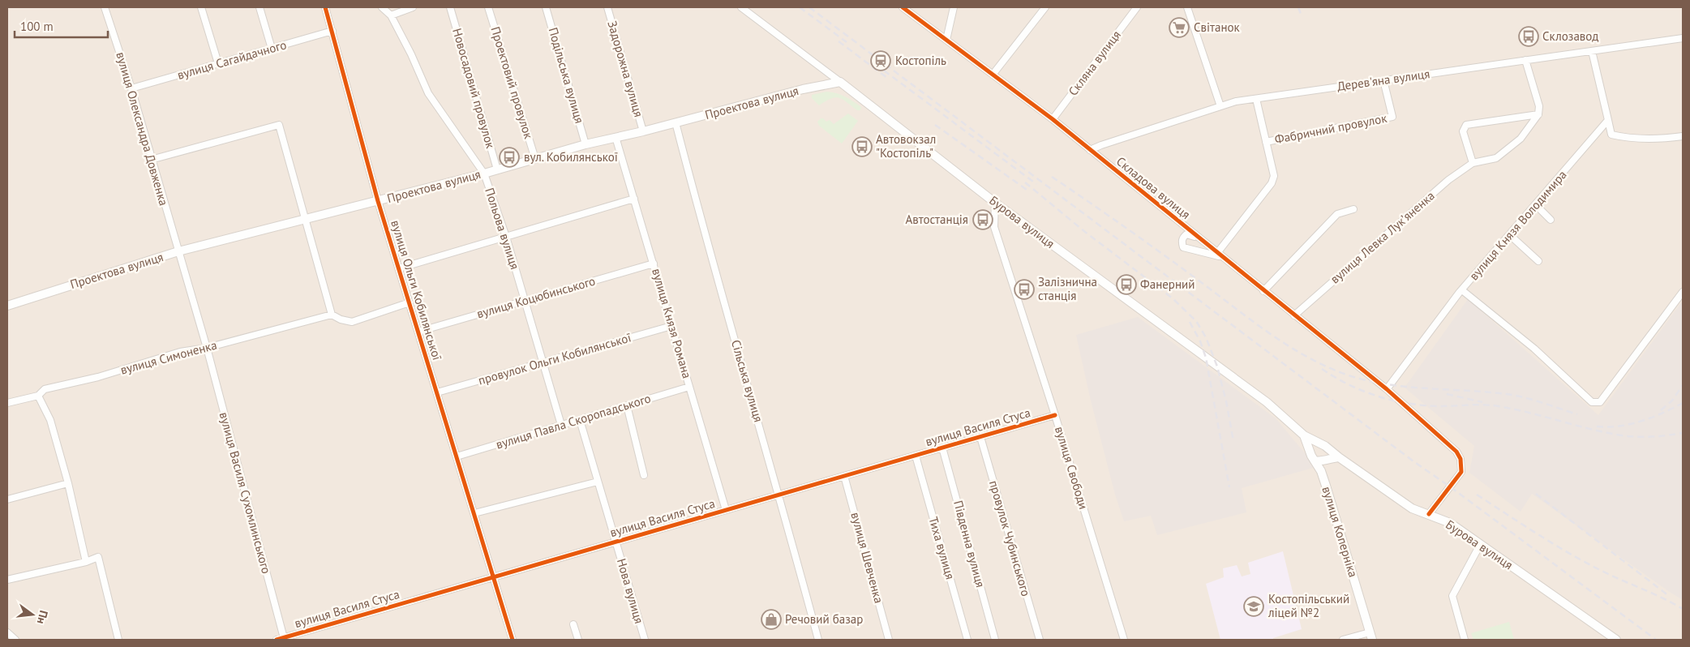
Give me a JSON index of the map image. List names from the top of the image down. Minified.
{"streets":{"main road":["Проектова вулиця","Бурова вулиця","вулиця Коперніка"],"street":["вулиця Сагайдачного","Скляна вулиця","Задорожна вулиця","Подільська вулиця","Дерев'яна вулиця","Проектовий провулок","Новосадовий провулок","вулиця Олександра Довженка","Фабричний провулок","Складова вулиця","вулиця Князя Володимира","Польова вулиця","вулиця Левка Лукʼяненка","вулиця Ольги Кобилянської","вулиця Коцюбинського","вулиця Князя Романа","вулиця Симоненка","провулок Ольги Кобилянської","Сільська вулиця","вулиця Павла Скоропадського","вулиця Василя Стуса","вулиця Свободи","вулиця Василя Сухомлинського","провулок Чубинського","Південна вулиця","Тиха вулиця","вулиця Шевченка","Нова вулиця"]},"crossings":[["вулиця Сагайдачного","вулиця Олександра Довженка"],["вулиця Сагайдачного","вулиця Ольги Кобилянської"],["Скляна вулиця","Складова вулиця"],["Задорожна вулиця","Проектова вулиця"],["Подільська вулиця","Проектова вулиця"],["Дерев'яна вулиця","Фабричний провулок"],["Дерев'яна вулиця","Складова вулиця"],["Проектовий провулок","Проектова вулиця"],["Новосадовий провулок","Проектова вулиця"],["Проектова вулиця","вулиця Олександра Довженка"],["Проектова вулиця","Бурова вулиця"],["Проектова вулиця","Польова вулиця"],["Проектова вулиця","вулиця Ольги Кобилянської"],["Проектова вулиця","вулиця Князя Романа"],["Проектова вулиця","Сільська вулиця"],["вулиця Олександра Довженка","вулиця Симоненка"],["вулиця Олександра Довженка","вулиця Василя Сухомлинського"],["Фабричний провулок","Складова вулиця"],["Складова вулиця","Бурова вулиця"],["Складова вулиця","вулиця Князя Володимира"],["Складова вулиця","вулиця Левка Лукʼяненка"],["Бурова вулиця","вулиця Свободи"],["Бурова вулиця","вулиця Коперніка"],["Польова вулиця","вулиця Коцюбинського"],["Польова вулиця","провулок Ольги Кобилянської"],["Польова вулиця","вулиця Павла Скоропадського"],["вулиця Ольги Кобилянської","вулиця Коцюбинського"],["вулиця Ольги Кобилянської","провулок Ольги Кобилянської"],["вулиця Ольги Кобилянської","вулиця Павла Скоропадського"],["вулиця Ольги Кобилянської","вулиця Василя Стуса"],["вулиця Коцюбинського","вулиця Князя Романа"],["вулиця Князя Романа","провулок Ольги Кобилянської"],["вулиця Князя Романа","вулиця Павла Скоропадського"],["вулиця Князя Романа","вулиця Василя Стуса"],["вулиця Симоненка","вулиця Василя Сухомлинського"],["Сільська вулиця","вулиця Василя Стуса"],["вулиця Василя Стуса","вулиця Свободи"],["вулиця Василя Стуса","вулиця Василя Сухомлинського"],["вулиця Василя Стуса","провулок Чубинського"],["вулиця Василя Стуса","Південна вулиця"],["вулиця Василя Стуса","Тиха вулиця"],["вулиця Василя Стуса","вулиця Шевченка"],["вулиця Василя Стуса","Нова вулиця"]],"places":{"supermarket":["Світанок"],"bus stop":["Склозавод","Автовокзал \"Костопіль\"","вул. Кобилянської","Автостанція","Фанерний","Залізнична станція"],"station":["Костопіль"],"school or university":["Костопільський ліцей №2"],"shop":["Речовий базар"]},"scale_bar":"100 m","north":"right"}
